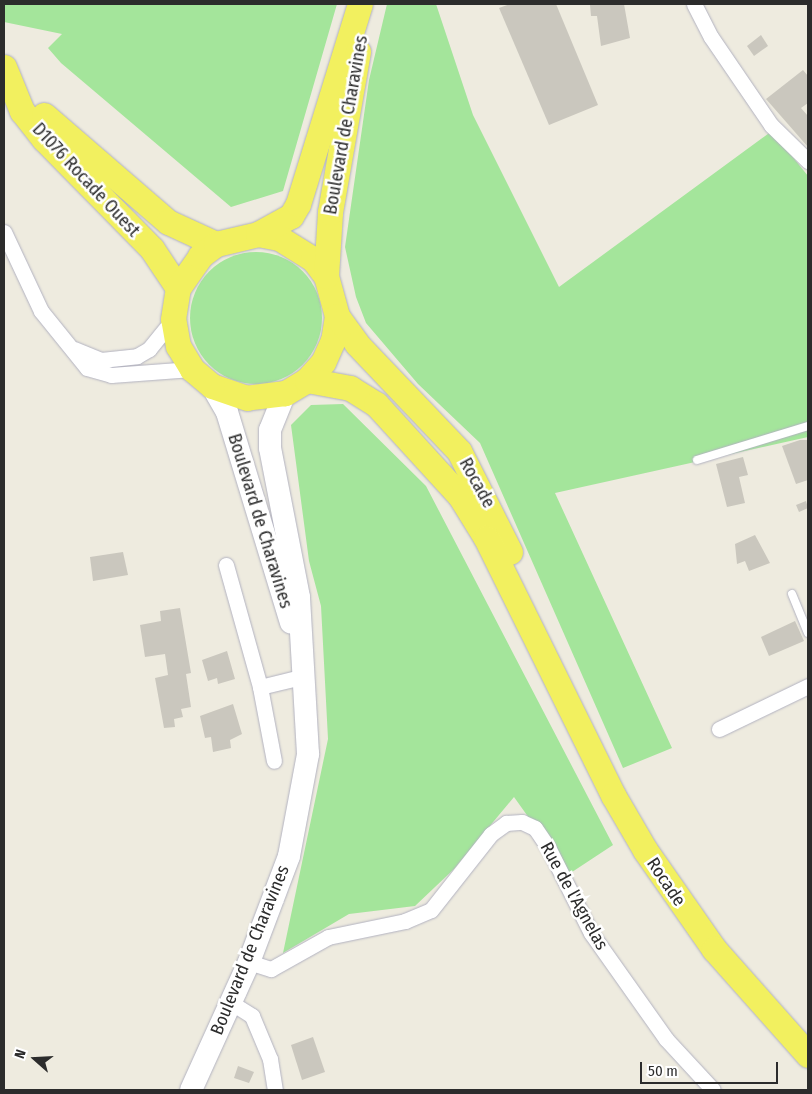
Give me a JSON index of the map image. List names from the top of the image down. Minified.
{"streets":{"main road":["Boulevard de Charavines","D1076 Rocade Ouest","Rocade"],"street":["Rue de l'Agnelas"]},"crossings":[["Boulevard de Charavines","D1076 Rocade Ouest"],["Boulevard de Charavines","Rocade"],["Boulevard de Charavines","Rue de l'Agnelas"],["D1076 Rocade Ouest","Rocade"]],"scale_bar":"50 m","north":"left"}
